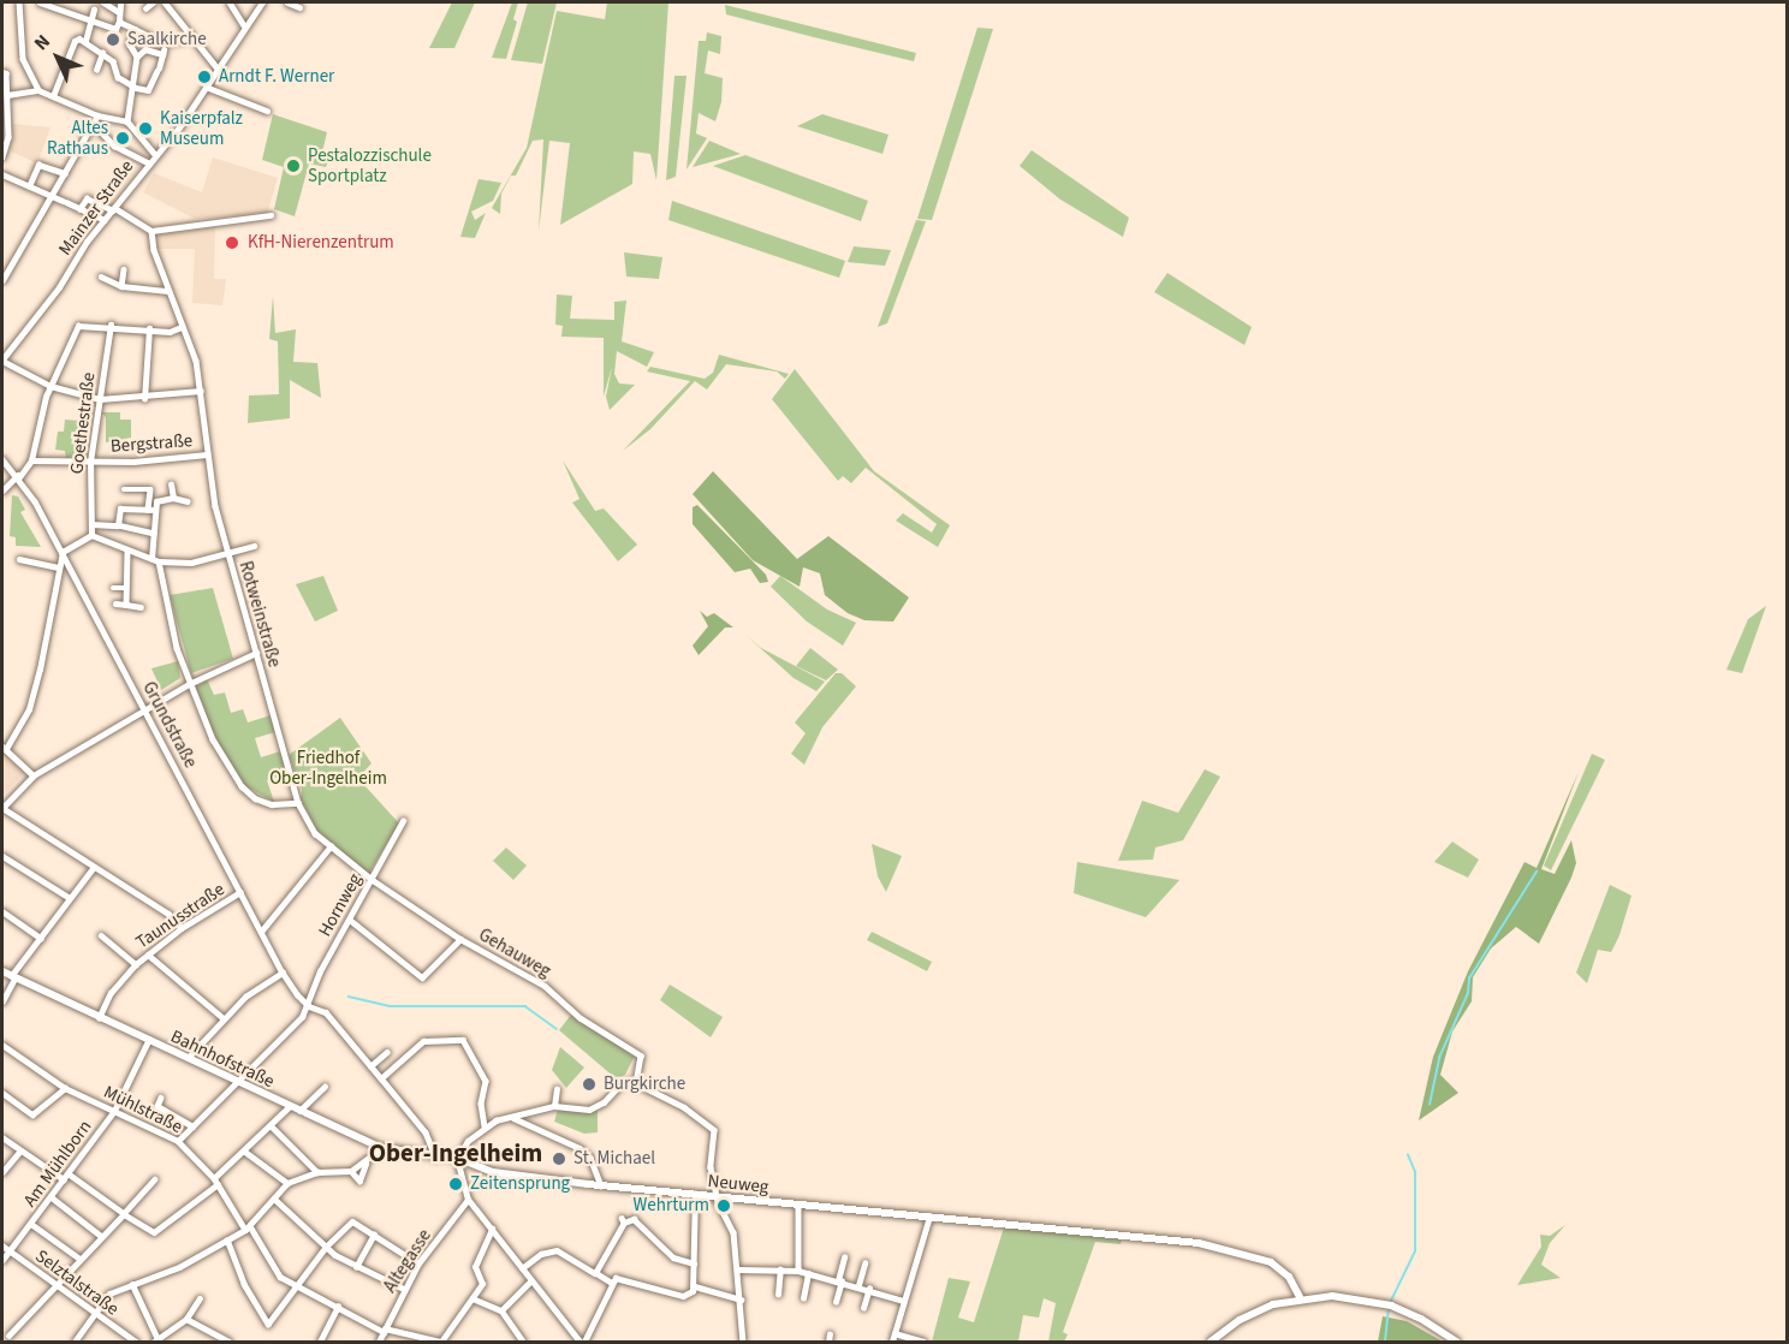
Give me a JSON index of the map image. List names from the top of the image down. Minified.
{"streets":{"street":["Mainzer Straße","Goethestraße","Bergstraße","Rotweinstraße","Grundstraße","Hornweg","Taunusstraße","Gehauweg","Bahnhofstraße","Mühlstraße","Am Mühlborn","Neuweg","Altegasse","Selztalstraße"]},"crossings":[["Goethestraße","Bergstraße"],["Bergstraße","Rotweinstraße"],["Rotweinstraße","Hornweg"],["Rotweinstraße","Gehauweg"],["Grundstraße","Hornweg"],["Grundstraße","Taunusstraße"],["Hornweg","Gehauweg"],["Taunusstraße","Bahnhofstraße"],["Bahnhofstraße","Am Mühlborn"],["Bahnhofstraße","Neuweg"],["Mühlstraße","Am Mühlborn"],["Mühlstraße","Altegasse"],["Am Mühlborn","Selztalstraße"]],"districts":["Ober-Ingelheim"],"parks":["Friedhof Ober-Ingelheim"],"places":["Saalkirche","Arndt F. Werner","Kaiserpfalz Museum","Altes Rathaus","Pestalozzischule Sportplatz","KfH-Nierenzentrum","Burgkirche","St. Michael","Zeitensprung","Wehrturm"],"north":"top left"}
